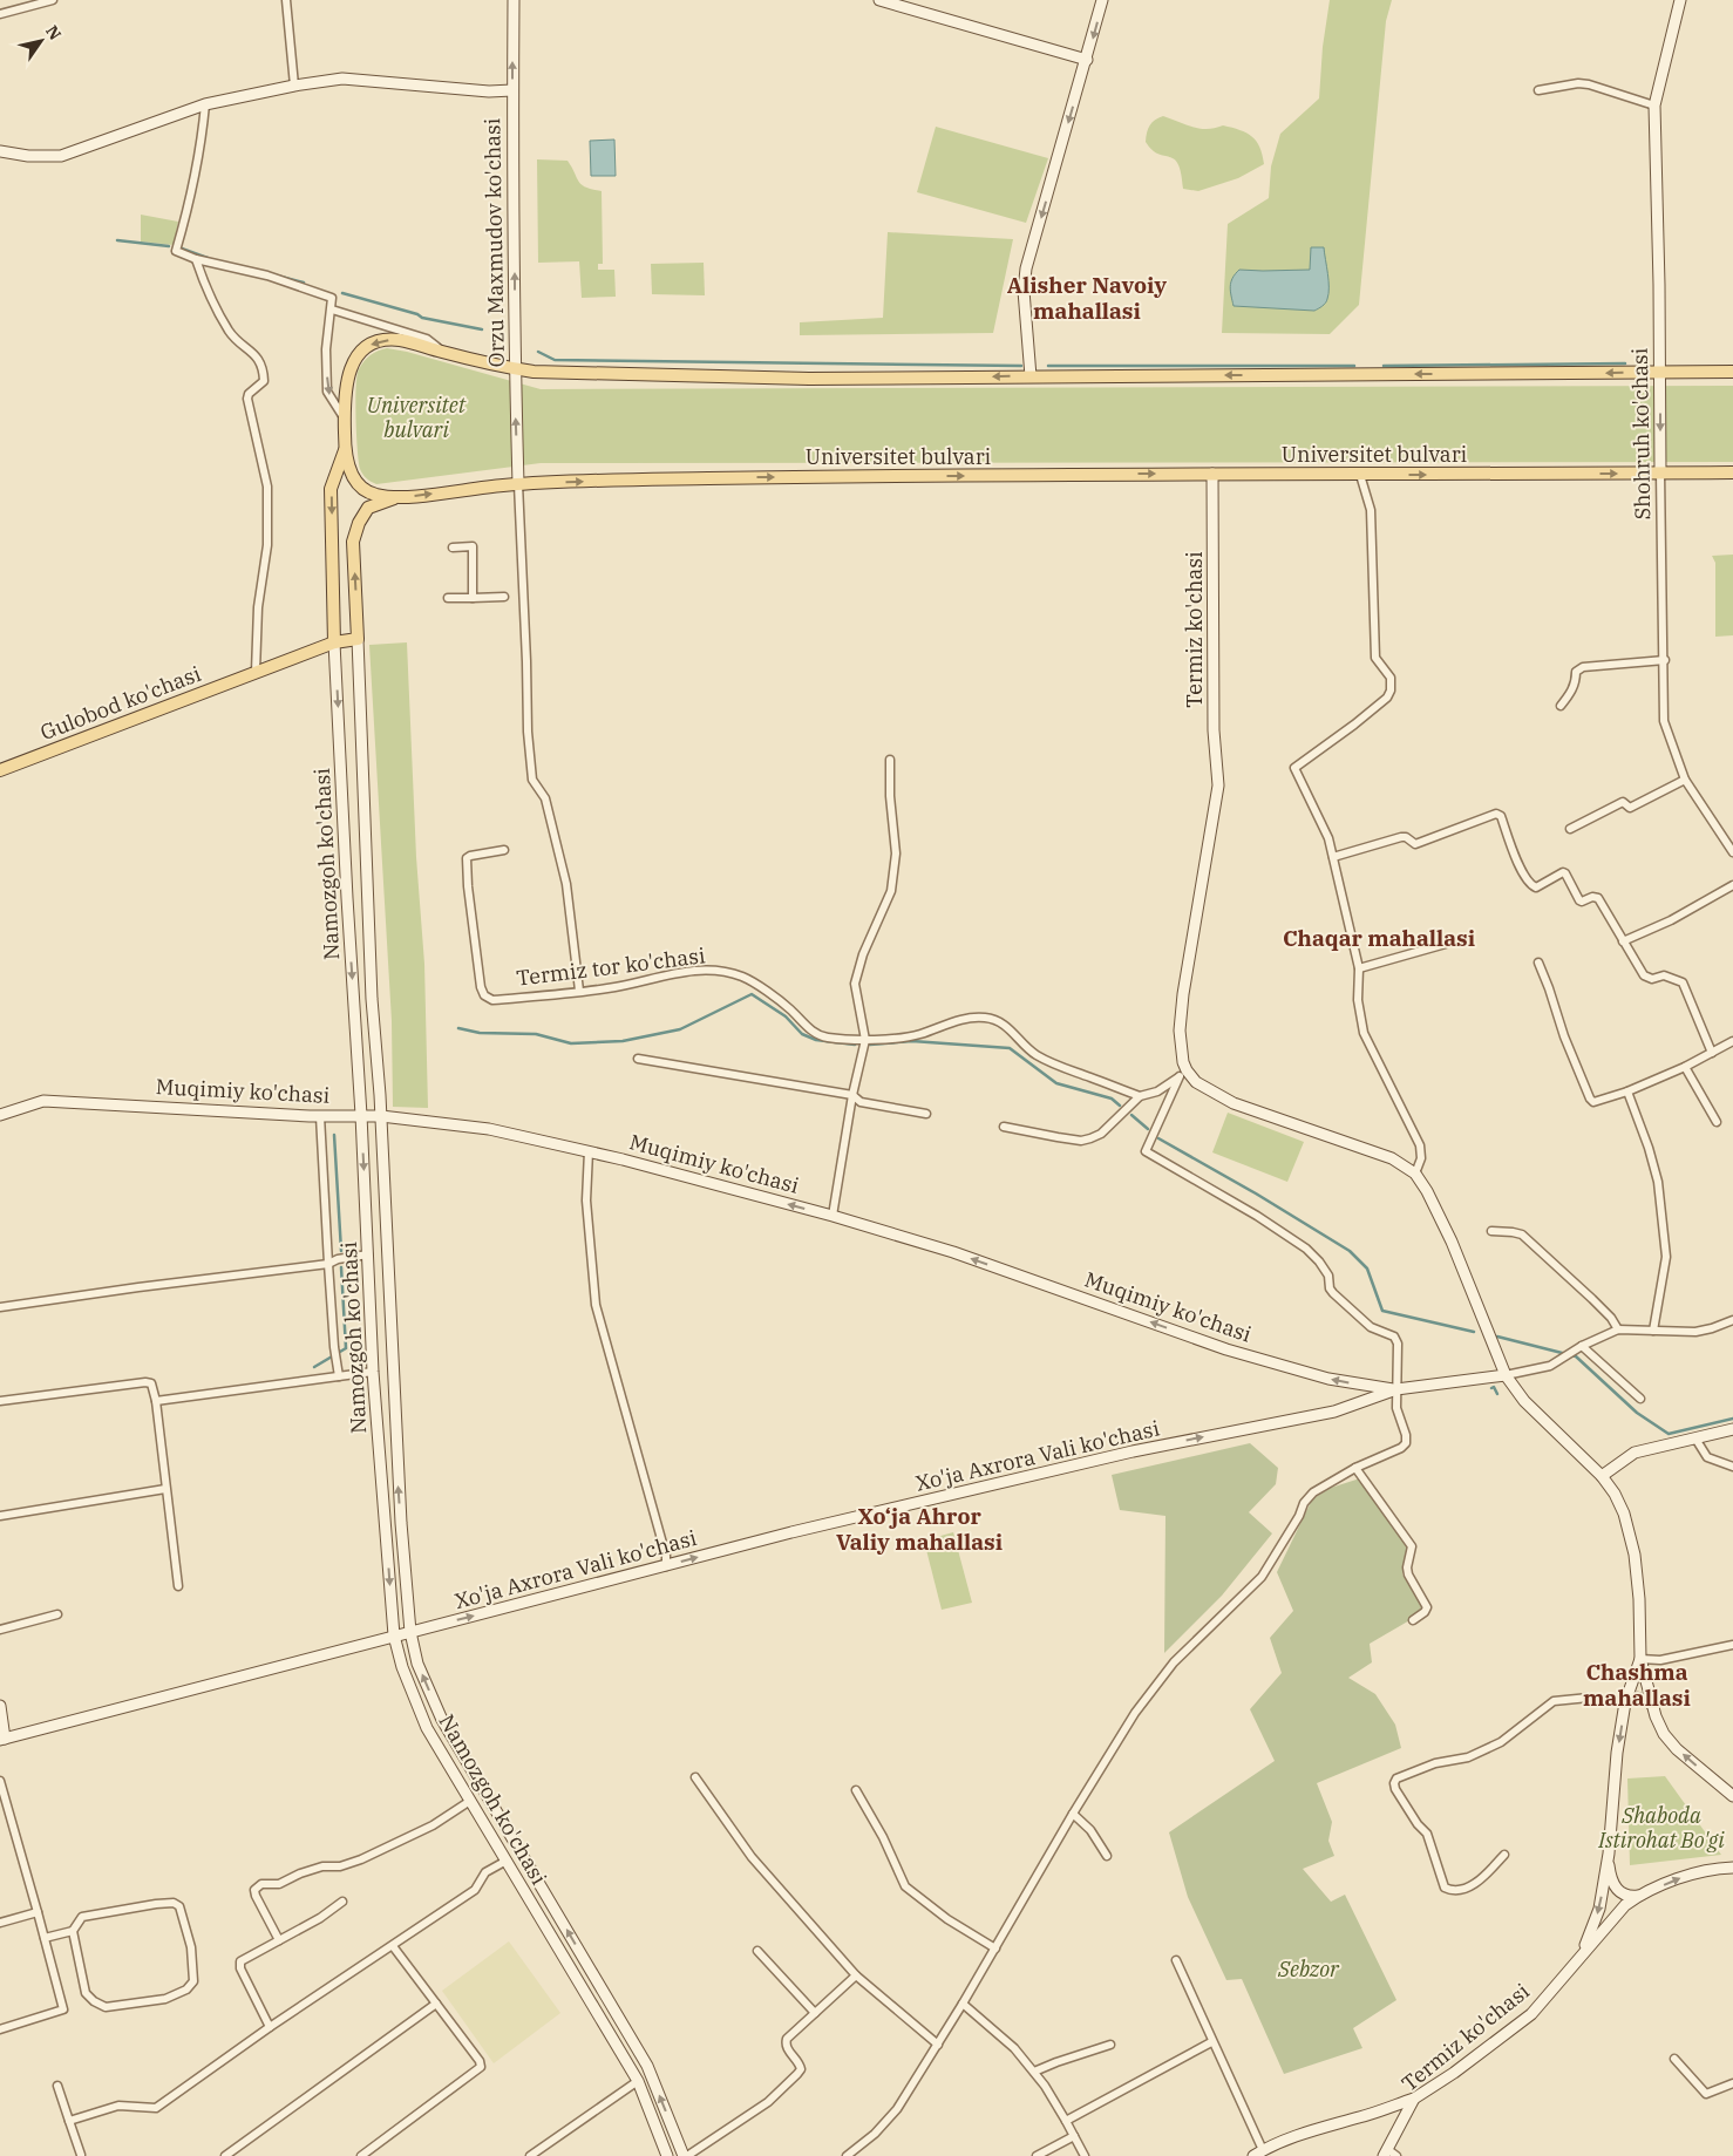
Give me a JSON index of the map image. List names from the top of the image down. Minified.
{"streets":{"main road":["Orzu Maxmudov ko'chasi","Shohruh ko'chasi","Universitet bulvari","Termiz ko'chasi","Gulobod ko'chasi","Namozgoh ko'chasi","Muqimiy ko'chasi","Xo'ja Axrora Vali ko'chasi"],"street":["Termiz tor ko'chasi"]},"crossings":[["Orzu Maxmudov ko'chasi","Universitet bulvari"],["Orzu Maxmudov ko'chasi","Namozgoh ko'chasi"],["Shohruh ko'chasi","Universitet bulvari"],["Universitet bulvari","Termiz ko'chasi"],["Universitet bulvari","Namozgoh ko'chasi"],["Gulobod ko'chasi","Namozgoh ko'chasi"],["Namozgoh ko'chasi","Muqimiy ko'chasi"],["Namozgoh ko'chasi","Xo'ja Axrora Vali ko'chasi"],["Muqimiy ko'chasi","Xo'ja Axrora Vali ko'chasi"]],"one_way":["Orzu Maxmudov ko'chasi","Muqimiy ko'chasi","Xo'ja Axrora Vali ko'chasi"],"districts":["Alisher Navoiy mahallasi","Chaqar mahallasi","Xo‘ja Ahror Valiy mahallasi","Chashma mahallasi"],"parks":["Universitet bulvari","Shaboda Istirohat Bo'gi","Sebzor"],"north":"top right"}
